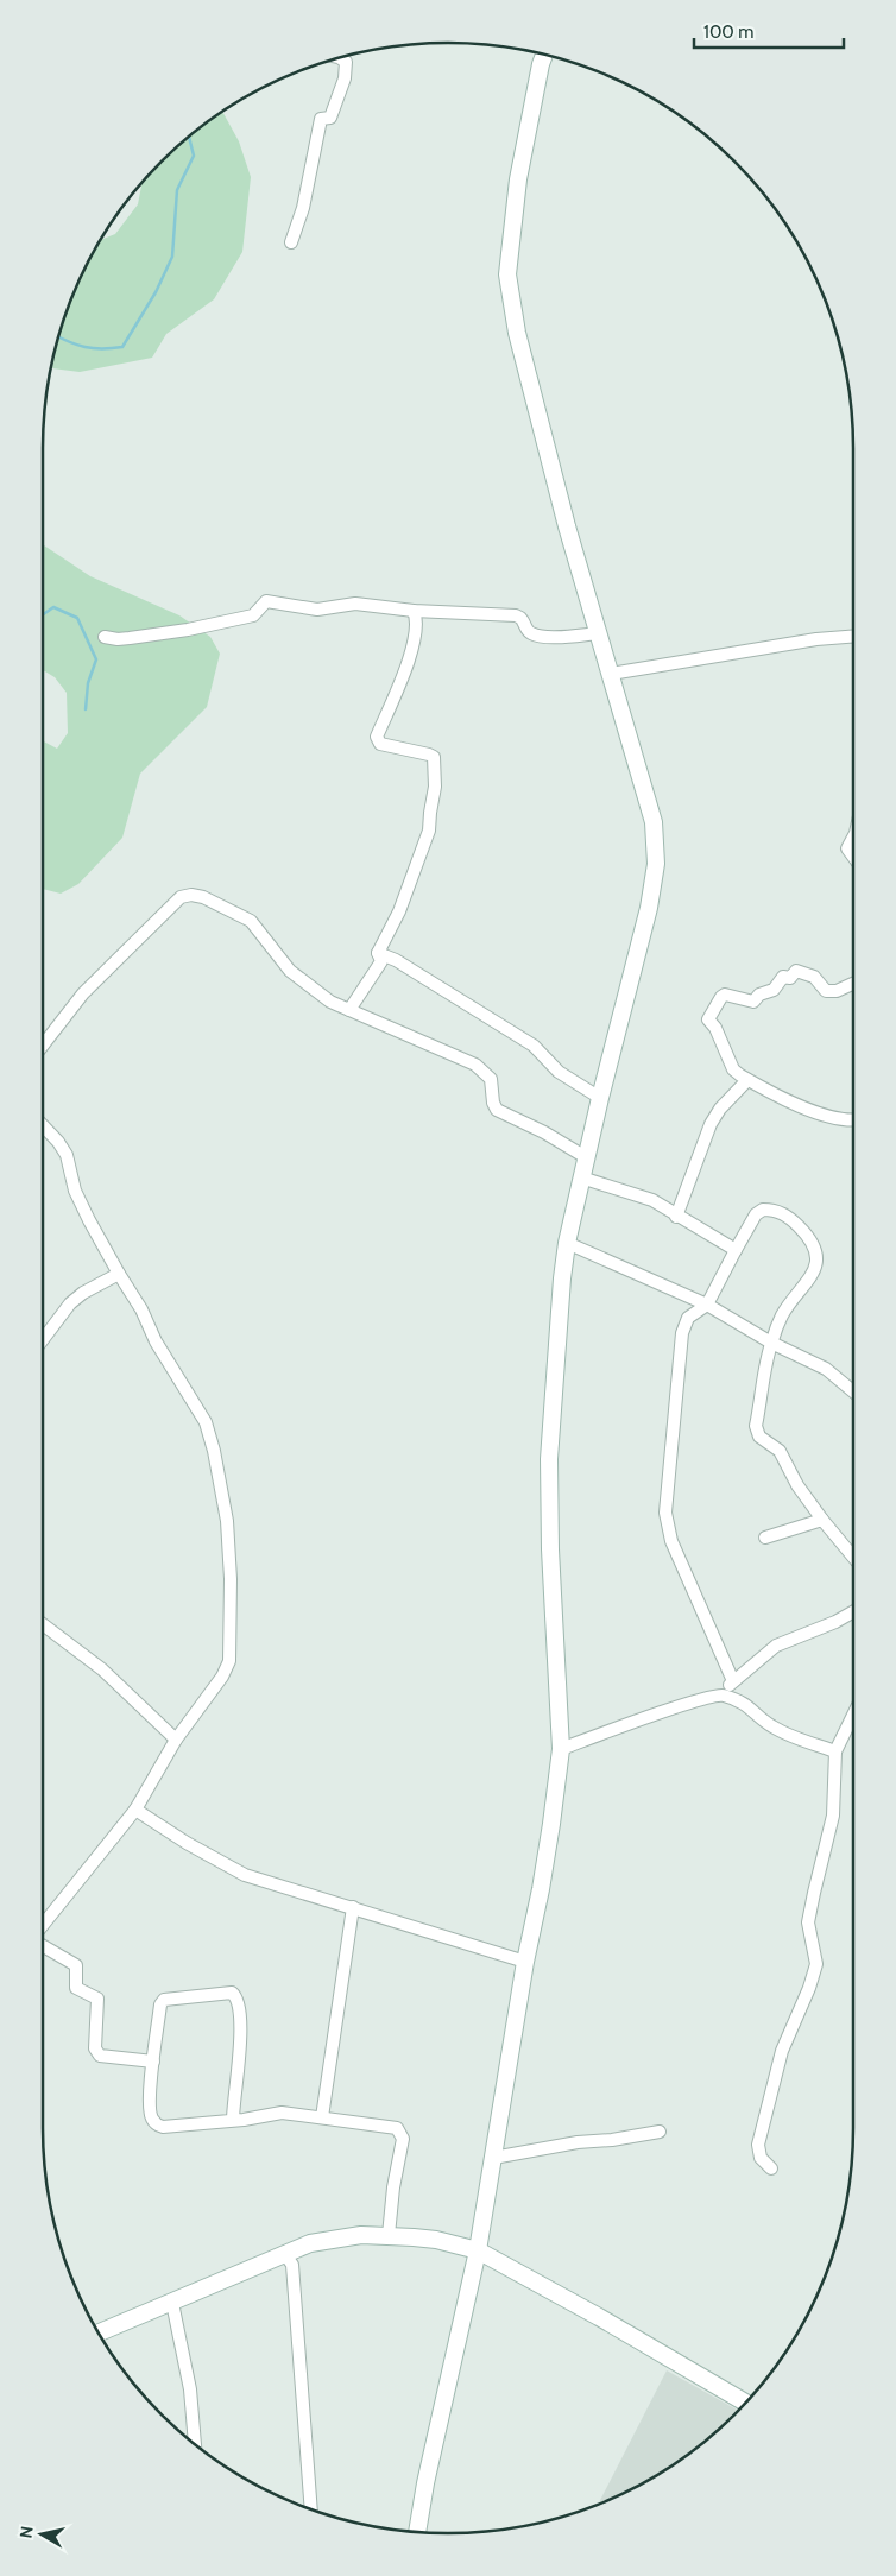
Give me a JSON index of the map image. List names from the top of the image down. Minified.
{"scale_bar":"100 m","north":"left"}
